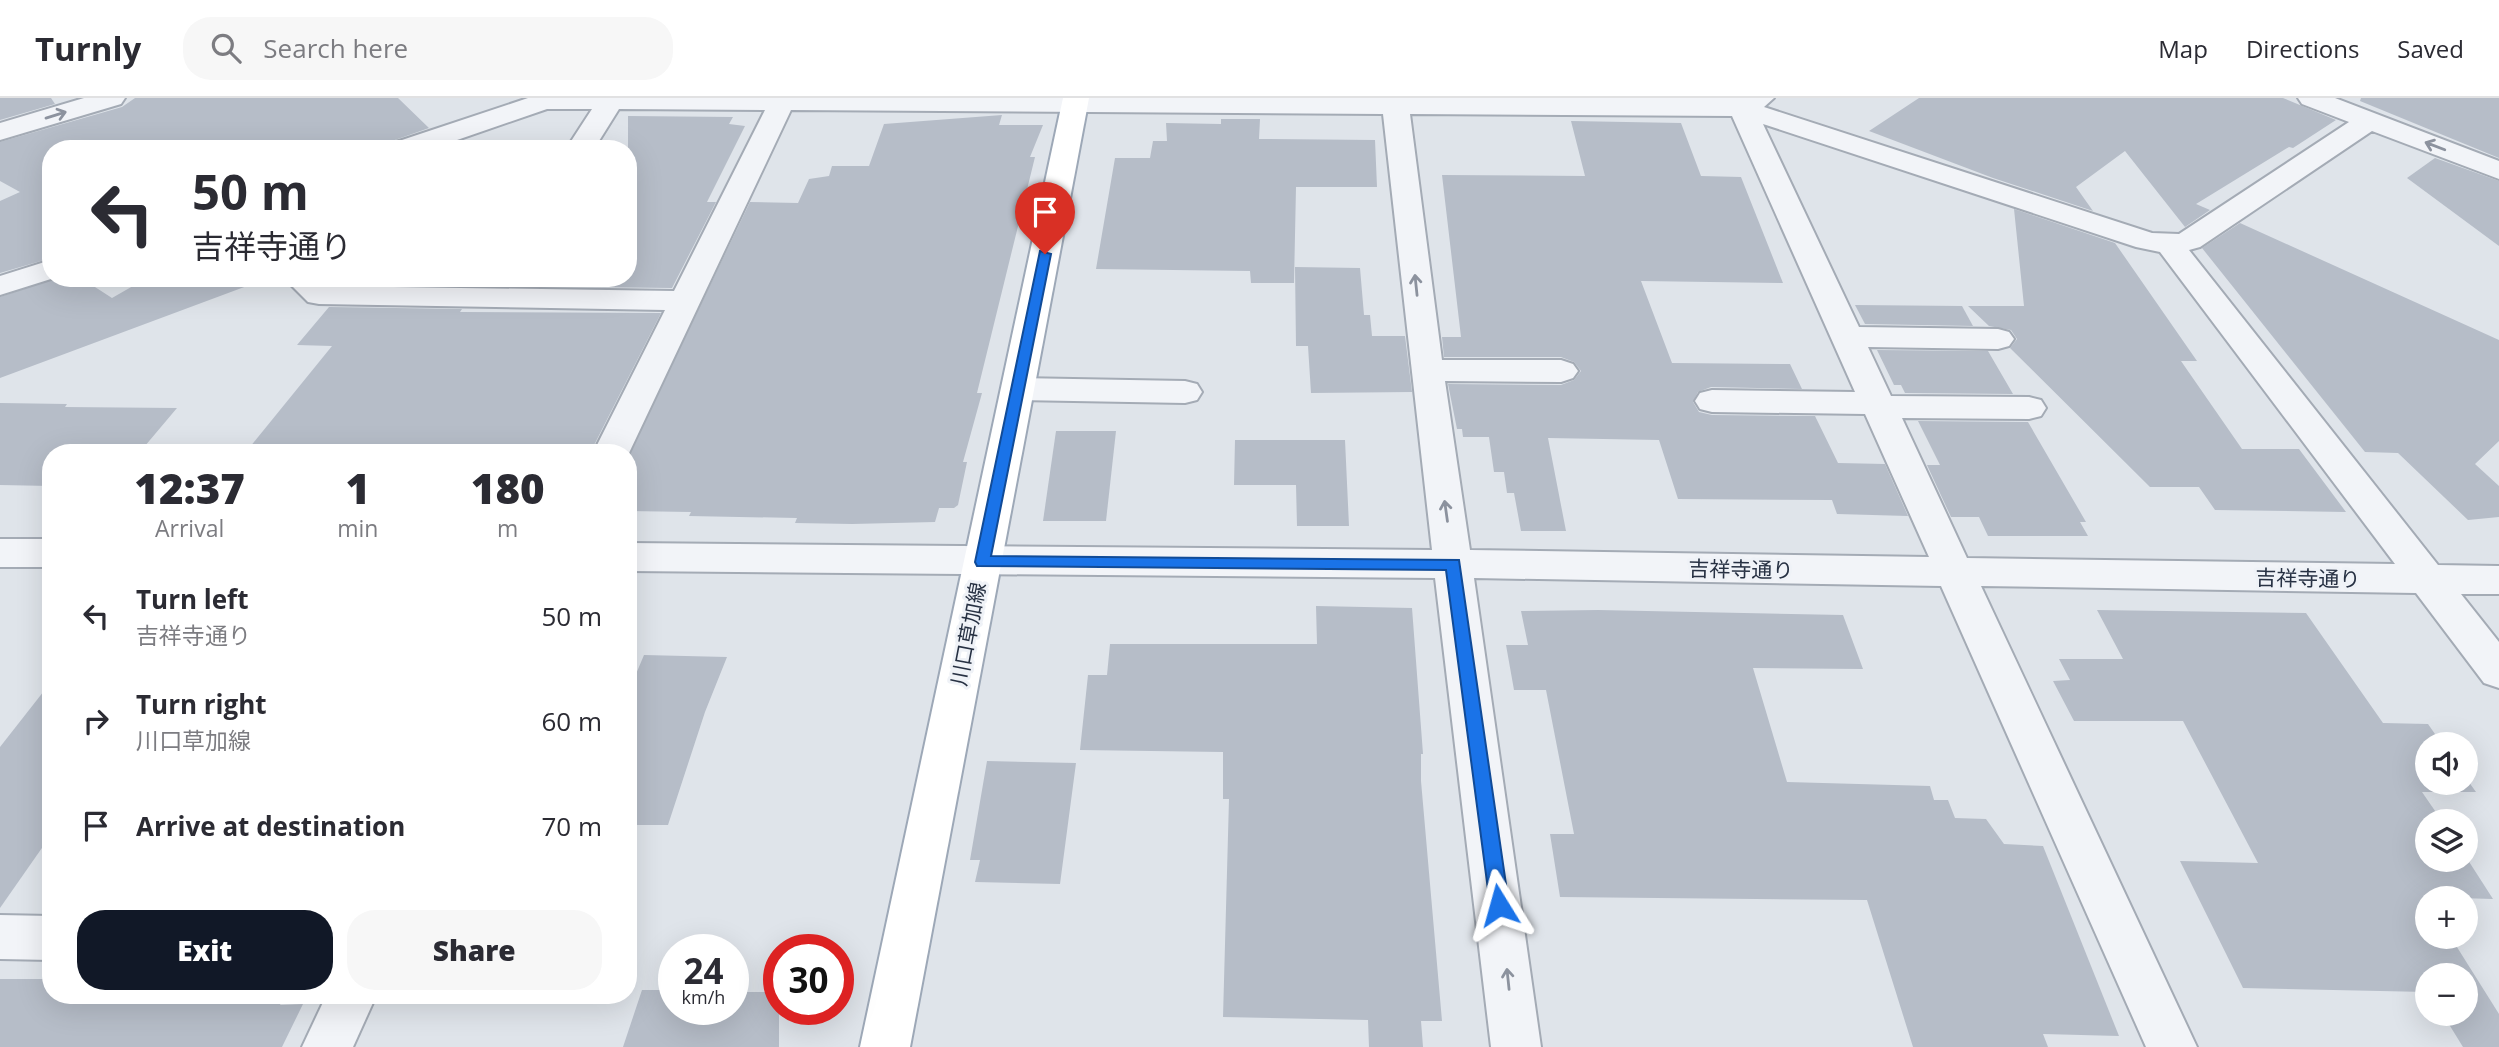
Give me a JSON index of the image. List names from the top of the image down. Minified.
{"streets":{"main road":["川口草加線"],"street":["吉祥寺通り"]},"crossings":[["吉祥寺通り","川口草加線"]],"page":{"header":"Turnly","search":"Search here","nav":["Map","Directions","Saved"],"turn":["50 m","吉祥寺通り"],"eta":["12:37","Arrival","1","min","180","m"],"list":[{"name":"Turn left","note":"吉祥寺通り","value":"50 m"},{"name":"Turn right","note":"川口草加線","value":"60 m"},{"name":"Arrive at destination","value":"70 m"}],"map_buttons":["+","−"],"buttons":["Exit","Share"],"speed":"24 km/h","limit":"30"}}
